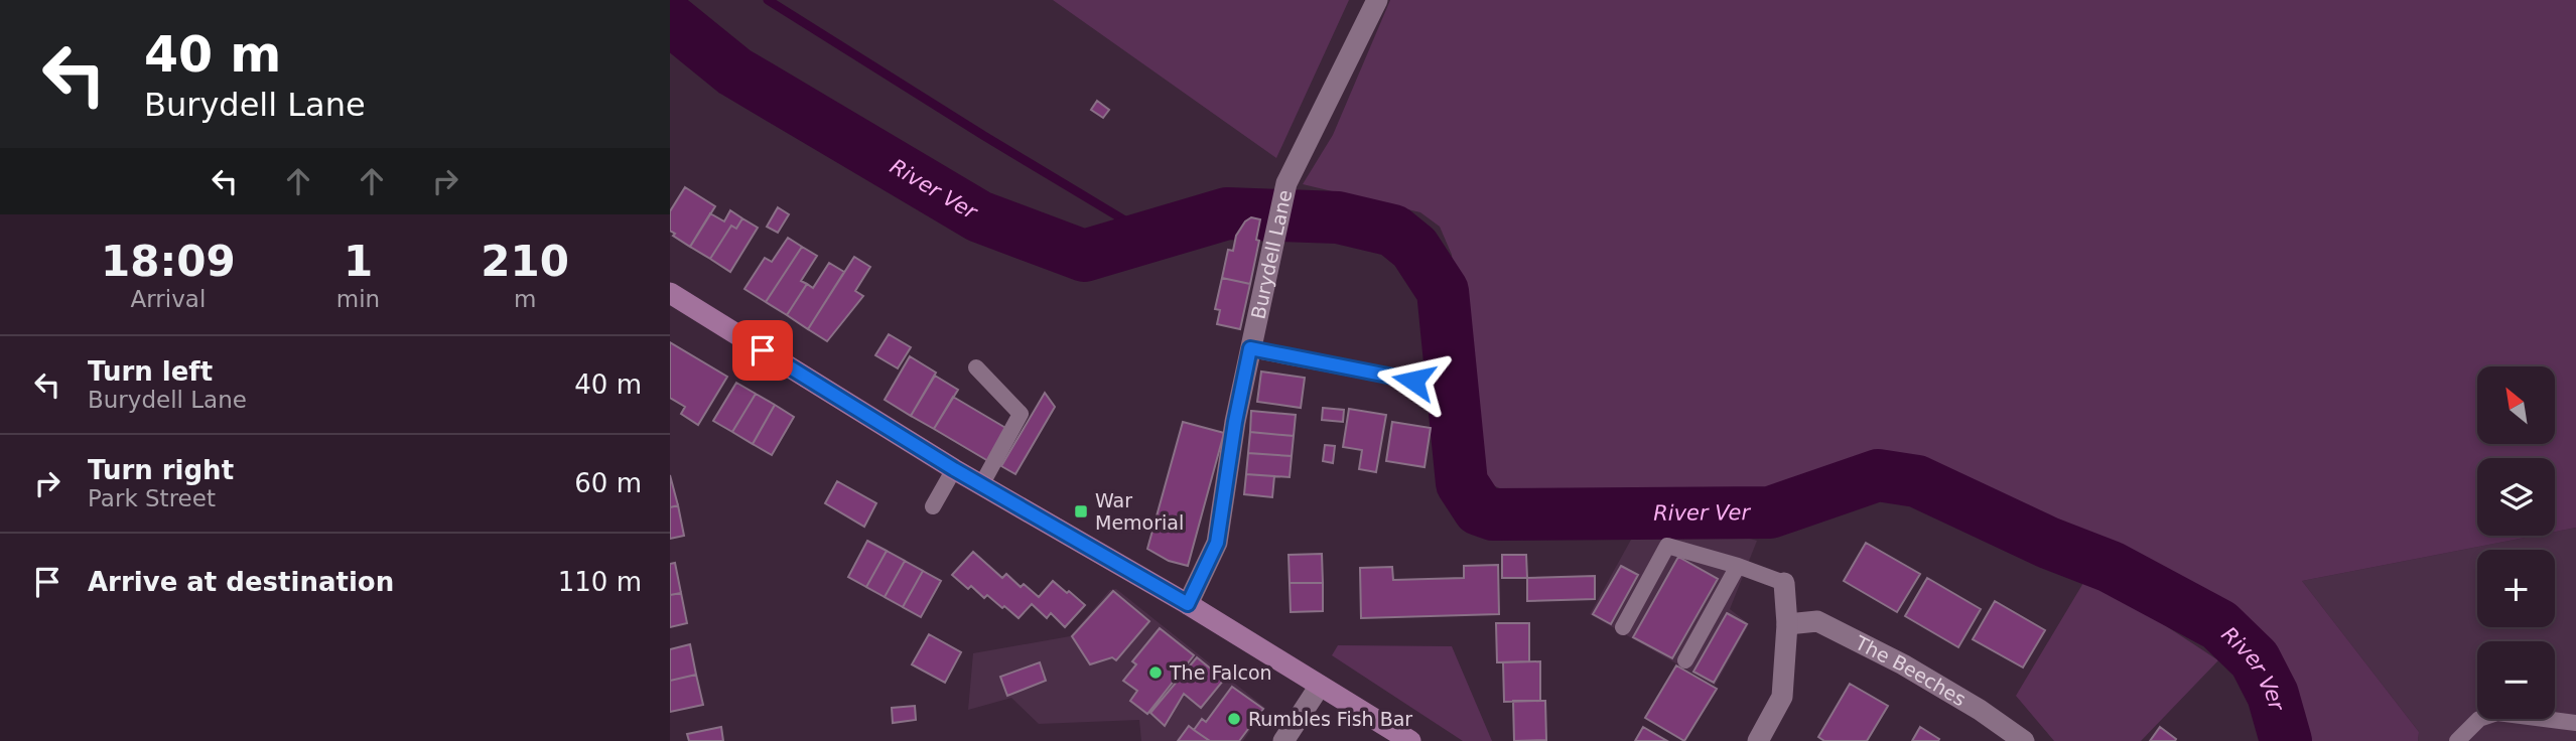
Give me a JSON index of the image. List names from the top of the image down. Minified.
{"streets":{"street":["Burydell Lane","The Beeches"]},"water":["River Ver"],"places":{"transit":["War Memorial"],"other":["The Falcon","Rumbles Fish Bar"]},"north":"top left","page":{"turn":["40 m","Burydell Lane"],"eta":["18:09","Arrival","1","min","210","m"],"list":[{"name":"Turn left","note":"Burydell Lane","value":"40 m"},{"name":"Turn right","note":"Park Street","value":"60 m"},{"name":"Arrive at destination","value":"110 m"}],"map_buttons":["+","−"]}}
